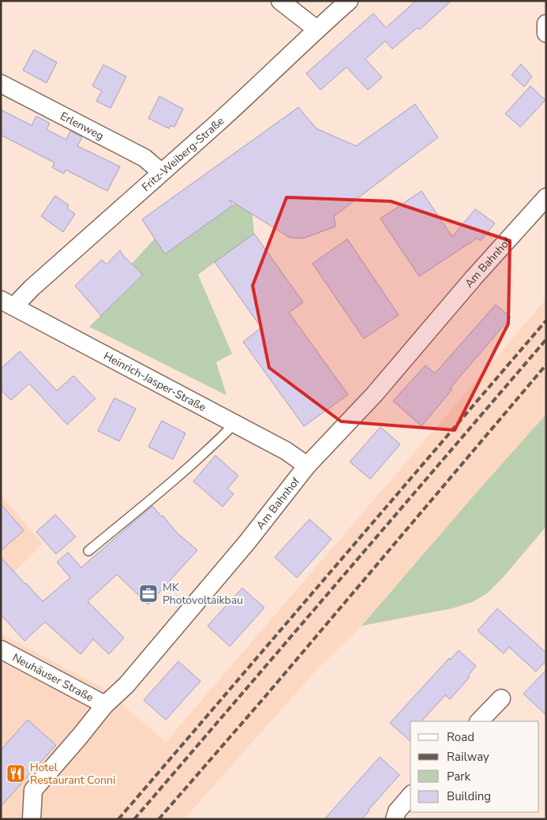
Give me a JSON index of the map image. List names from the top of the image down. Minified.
{"streets":{"street":["Erlenweg","Fritz-Weiberg-Straße","Am Bahnhof","Heinrich-Jasper-Straße","Neuhäuser Straße"]},"crossings":[["Erlenweg","Fritz-Weiberg-Straße"],["Fritz-Weiberg-Straße","Heinrich-Jasper-Straße"],["Am Bahnhof","Heinrich-Jasper-Straße"],["Am Bahnhof","Neuhäuser Straße"]],"places":{"office":["MK Photovoltaikbau"],"restaurant":["Hotel Restaurant Conni"]},"legend":["Road","Railway","Park","Building"]}
